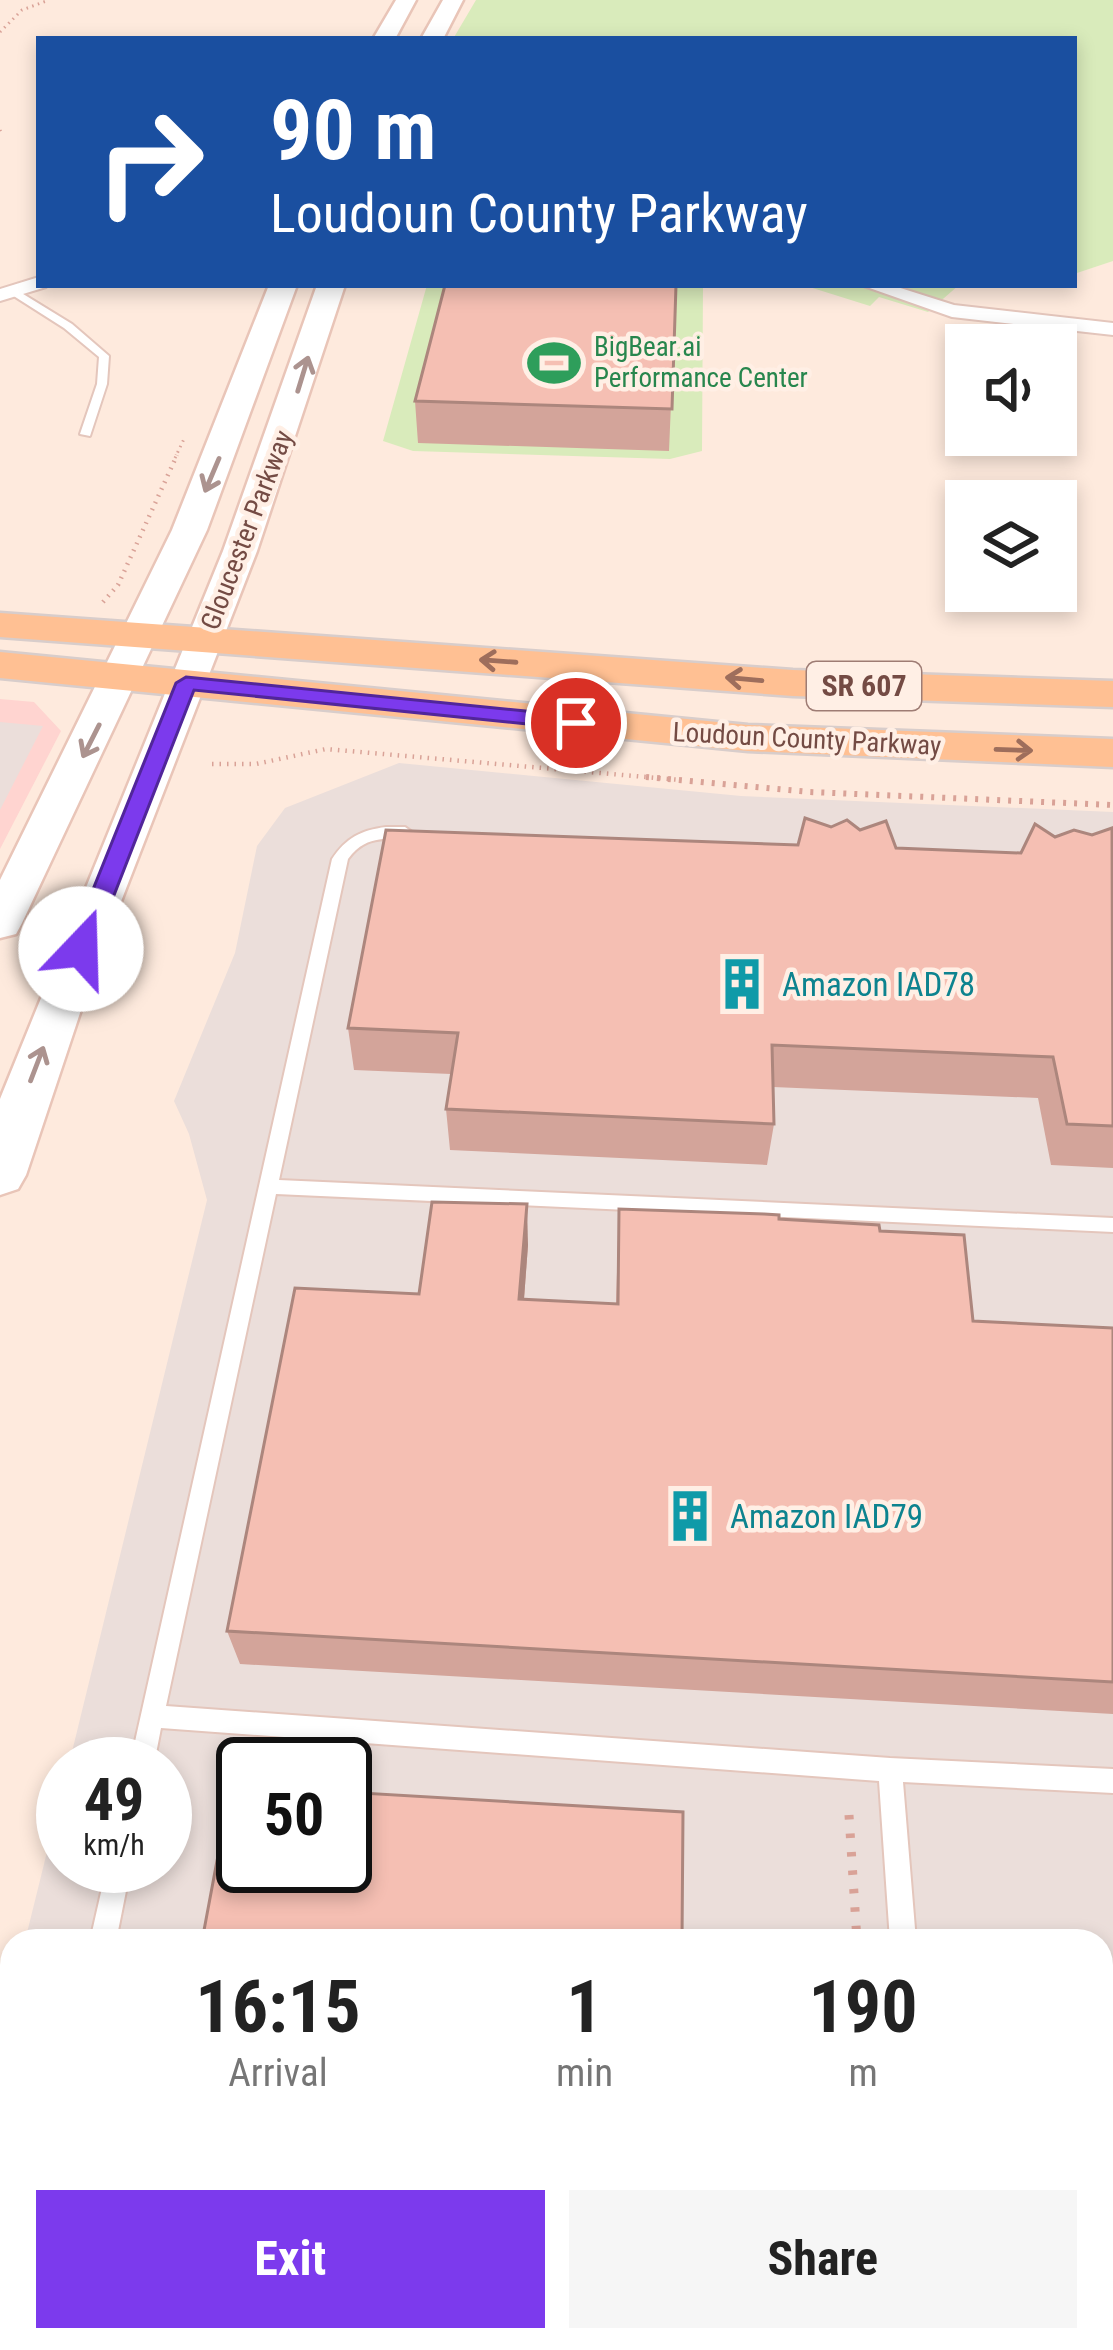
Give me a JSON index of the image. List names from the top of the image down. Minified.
{"streets":{"main road":["Gloucester Parkway","SR 607","Loudoun County Parkway"]},"crossings":[["Gloucester Parkway","Loudoun County Parkway"]],"places":{"sports":["BigBear.ai Performance Center"],"building":["Amazon IAD78","Amazon IAD79"]},"page":{"turn":["90 m","Loudoun County Parkway"],"speed":"49 km/h","limit":"50","eta":["16:15","Arrival","1","min","190","m"],"buttons":["Exit","Share"]}}
